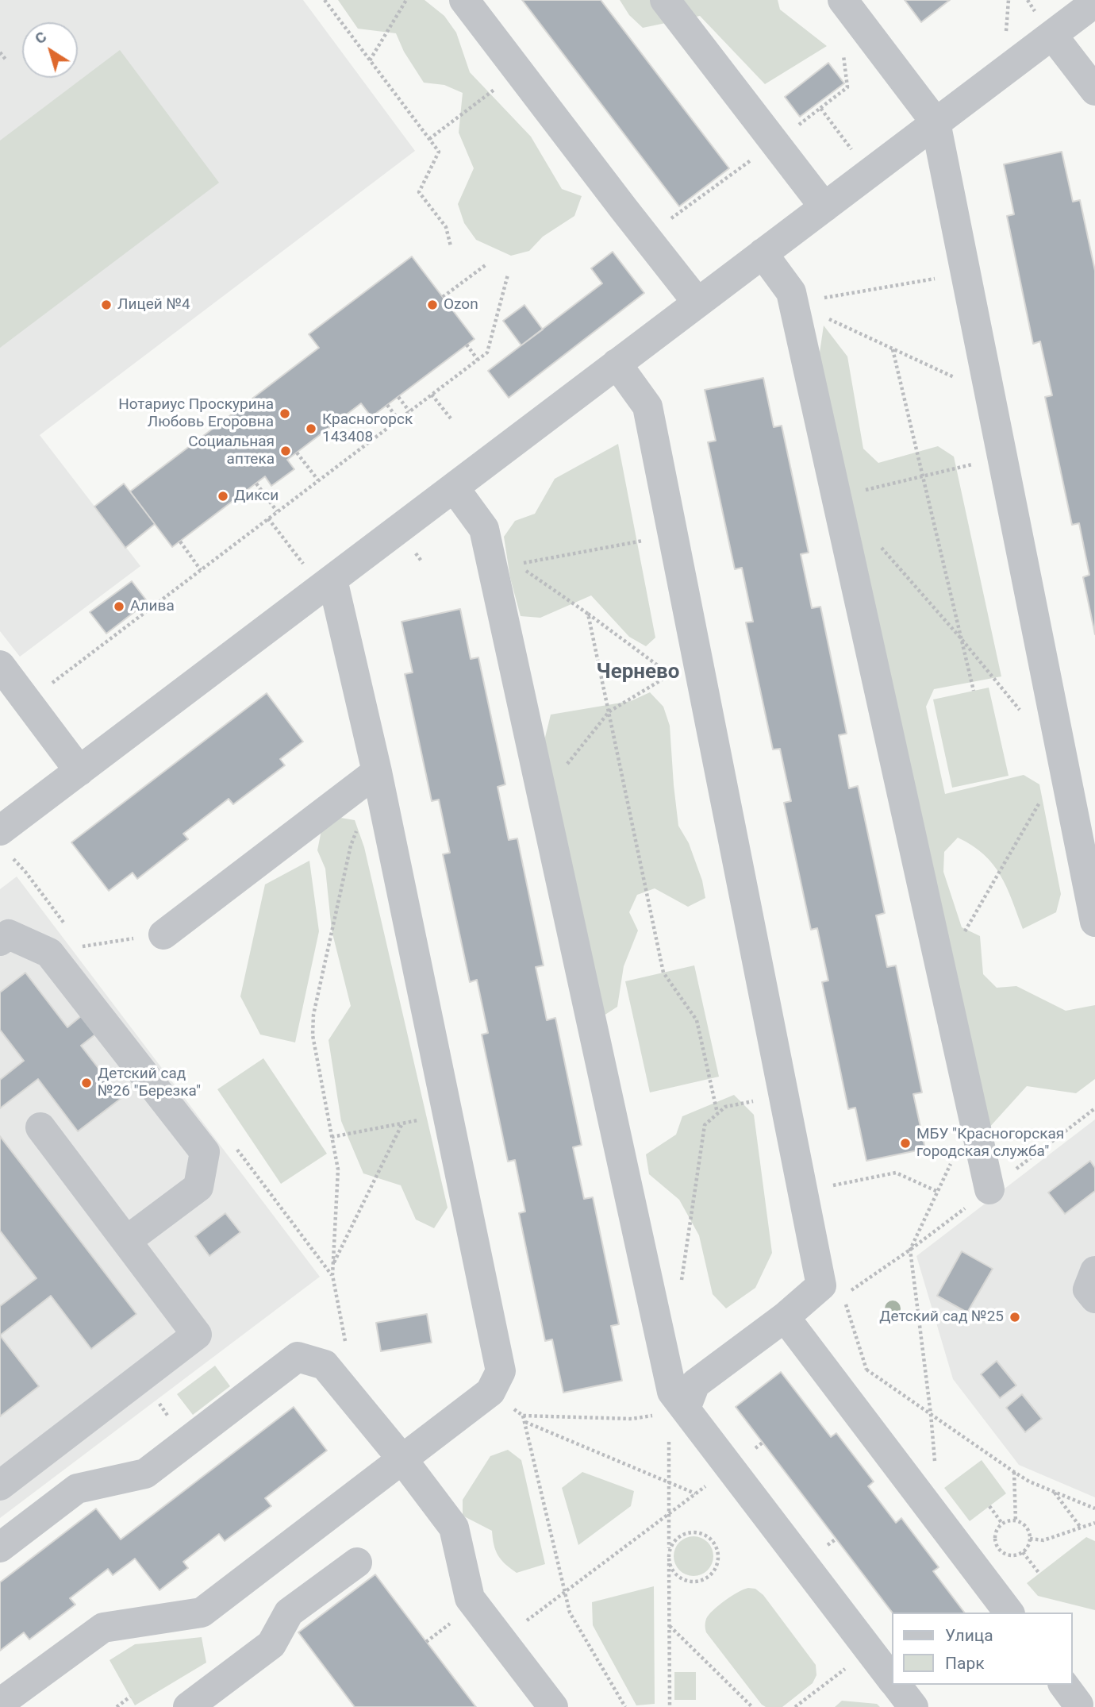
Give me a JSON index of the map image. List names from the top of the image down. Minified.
{"districts":["Чернево"],"places":["Лицей №4","Ozon","Нотариус Проскурина Любовь Егоровна","Красногорск 143408","Социальная аптека","Дикси","Алива","Детский сад №26 \"Березка\"","МБУ \"Красногорская городская служба\"","Детский сад №25"],"legend":["Улица","Парк"],"north":"top left"}
